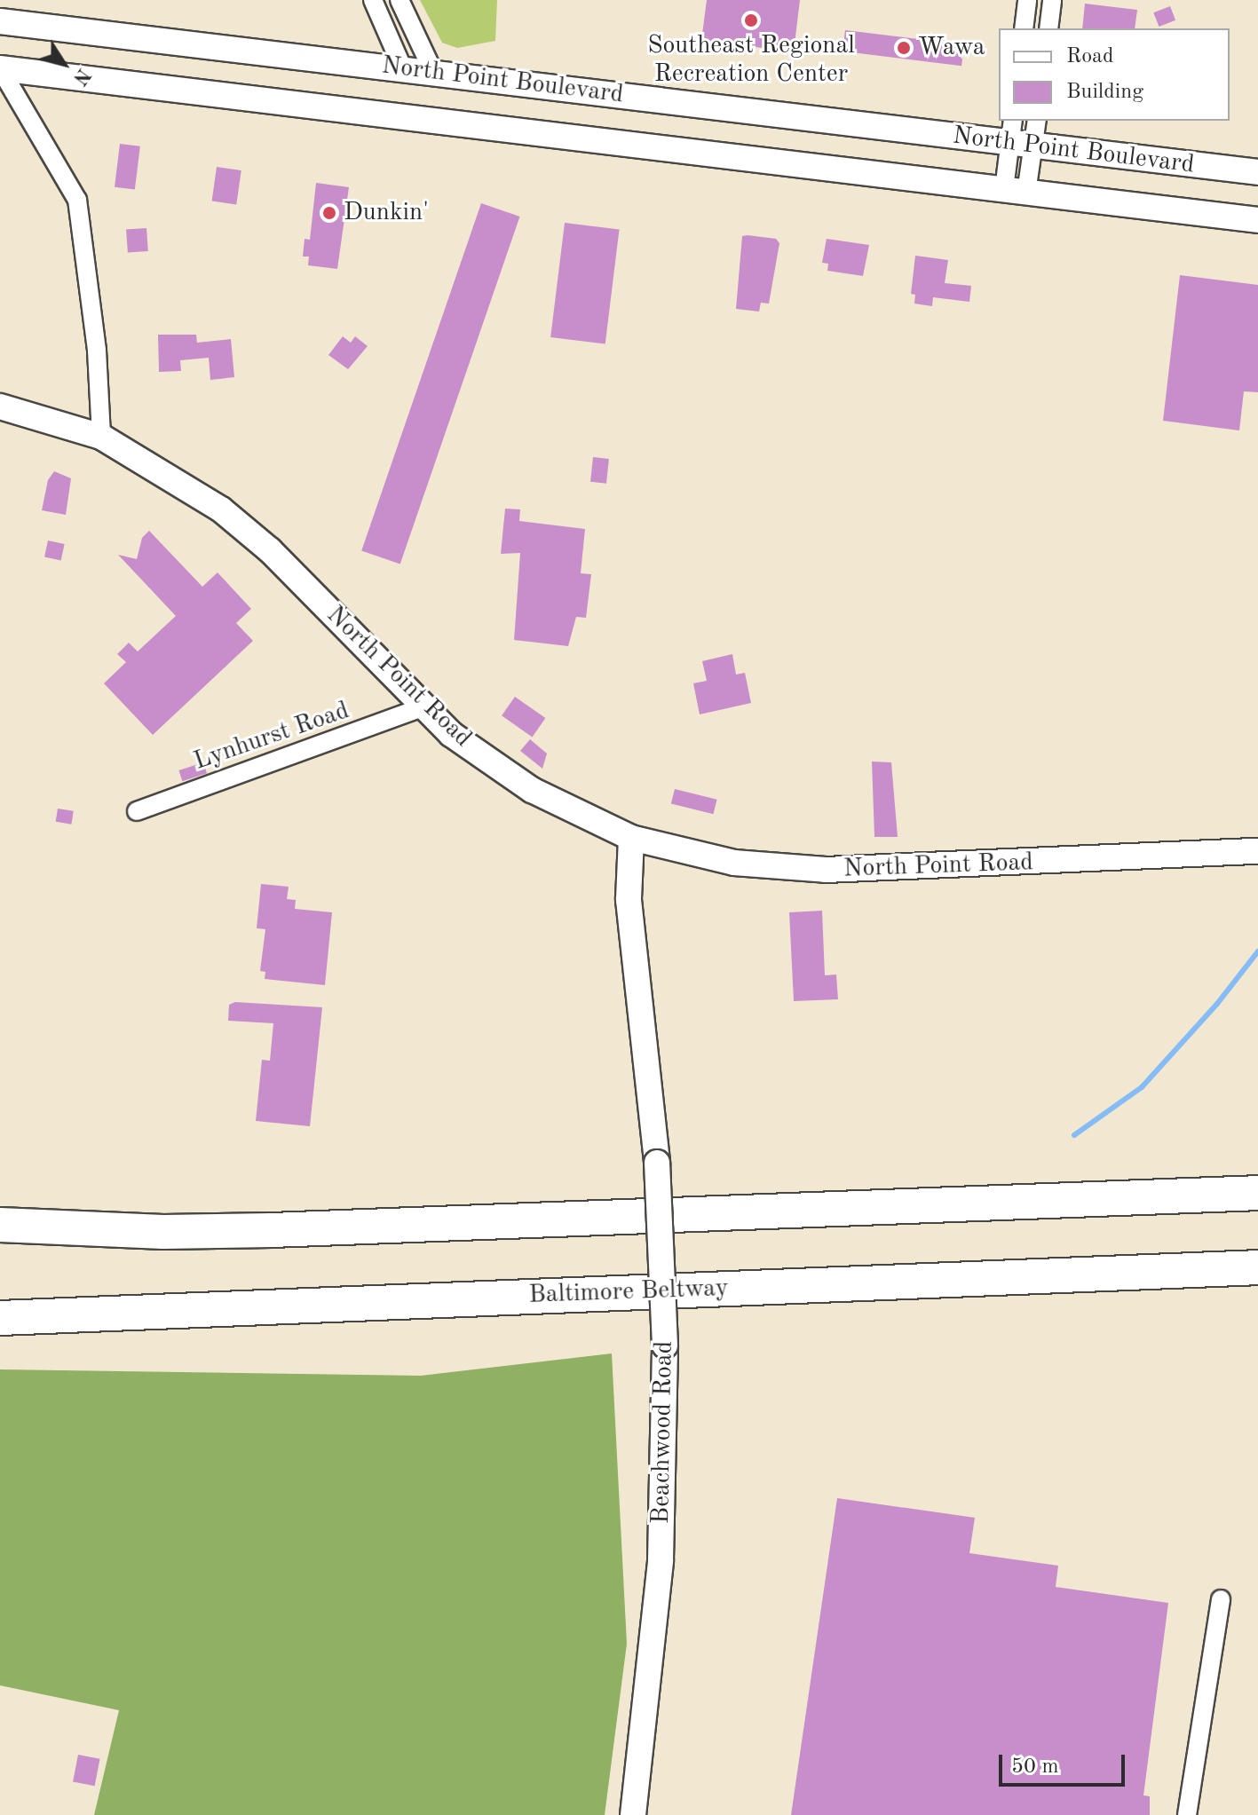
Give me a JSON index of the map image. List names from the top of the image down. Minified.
{"streets":{"highway":["Baltimore Beltway"],"main road":["North Point Boulevard","North Point Road","Beachwood Road"],"street":["Lynhurst Road"]},"crossings":[["North Point Road","Lynhurst Road"],["North Point Road","Beachwood Road"]],"places":["Southeast Regional Recreation Center","Wawa","Dunkin'"],"legend":["Road","Building"],"scale_bar":"50 m","north":"bottom right"}
